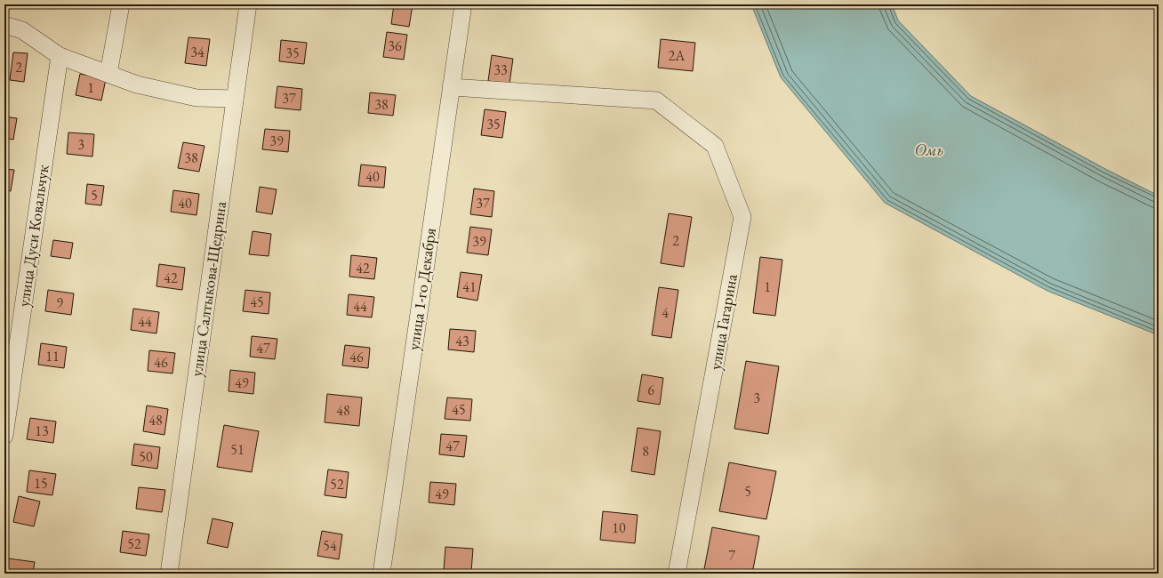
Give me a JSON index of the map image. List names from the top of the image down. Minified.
{"streets":{"street":["улица Дуси Ковальчук","улица Салтыкова-Щедрина","улица 1-го Декабря","улица Гагарина"]},"crossings":[["улица 1-го Декабря","улица Гагарина"]],"water":["Омь"],"house_numbers":["36","34","35","2А","2","33","1","37","38","35","39","3","38","40","5","40","37","2","39","42","42","41","1","45","9","44","4","44","43","47","11","46","46","49","6","3","45","48","48","13","47","51","8","50","15","52","5","49","10","52","54","7"]}
